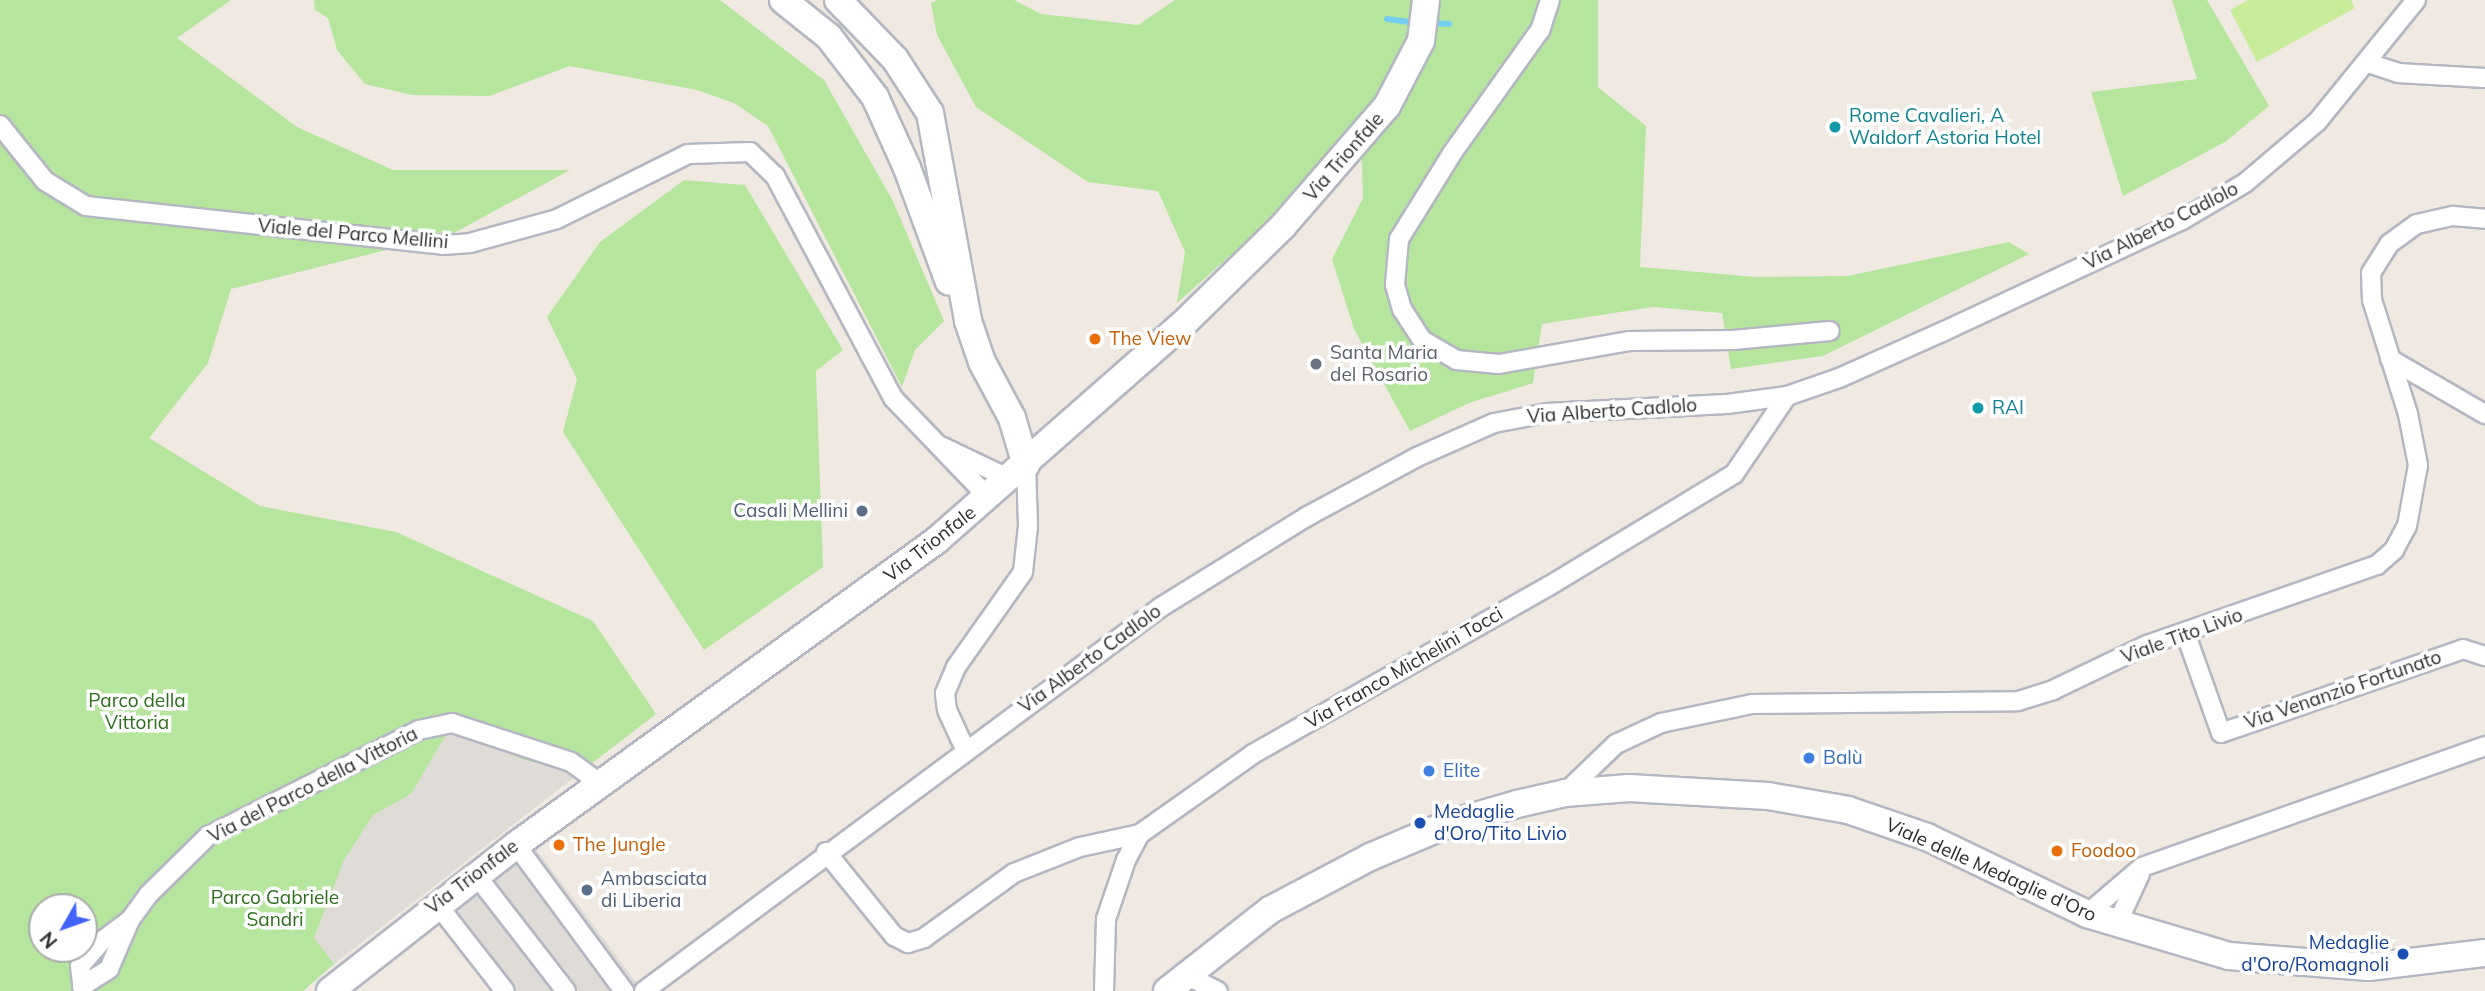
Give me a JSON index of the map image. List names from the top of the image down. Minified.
{"streets":{"main road":["Via Trionfale","Viale delle Medaglie d'Oro"],"street":["Via Alberto Cadlolo","Viale del Parco Mellini","Viale Tito Livio","Via Franco Michelini Tocci","Via Venanzio Fortunato","Via del Parco della Vittoria"]},"crossings":[["Via Trionfale","Viale del Parco Mellini"],["Via Trionfale","Via del Parco della Vittoria"],["Via Alberto Cadlolo","Via Franco Michelini Tocci"],["Viale Tito Livio","Via Venanzio Fortunato"],["Viale Tito Livio","Viale delle Medaglie d'Oro"]],"parks":["Parco della Vittoria","Parco Gabriele Sandri"],"places":["Rome Cavalieri, A Waldorf Astoria Hotel","The View","Santa Maria del Rosario","RAI","Casali Mellini","Balù","Elite","Medaglie d'Oro/Tito Livio","The Jungle","Foodoo","Ambasciata di Liberia","Medaglie d'Oro/Romagnoli"],"north":"bottom left"}
